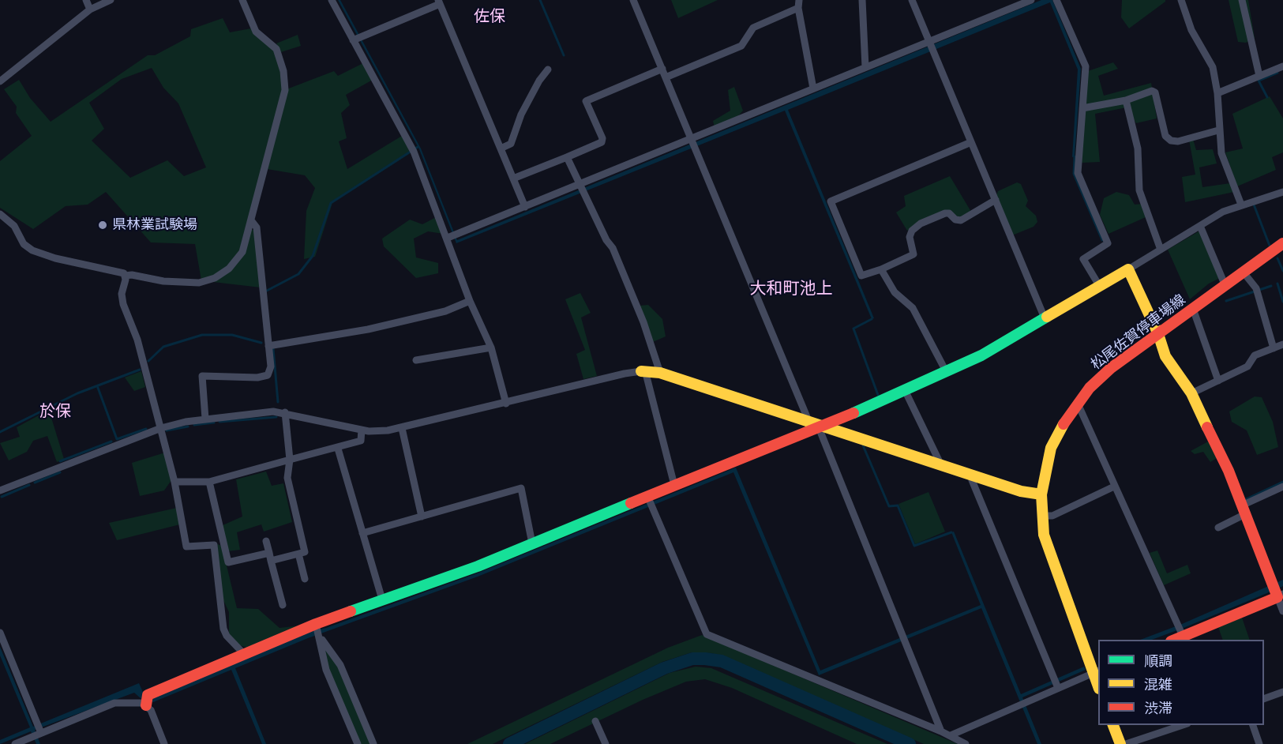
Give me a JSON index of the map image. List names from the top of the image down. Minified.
{"streets":{"street":["松尾佐賀停車場線"]},"districts":["佐保","大和町池上","於保"],"places":["県林業試験場"],"legend":["順調","混雑","渋滞"]}
